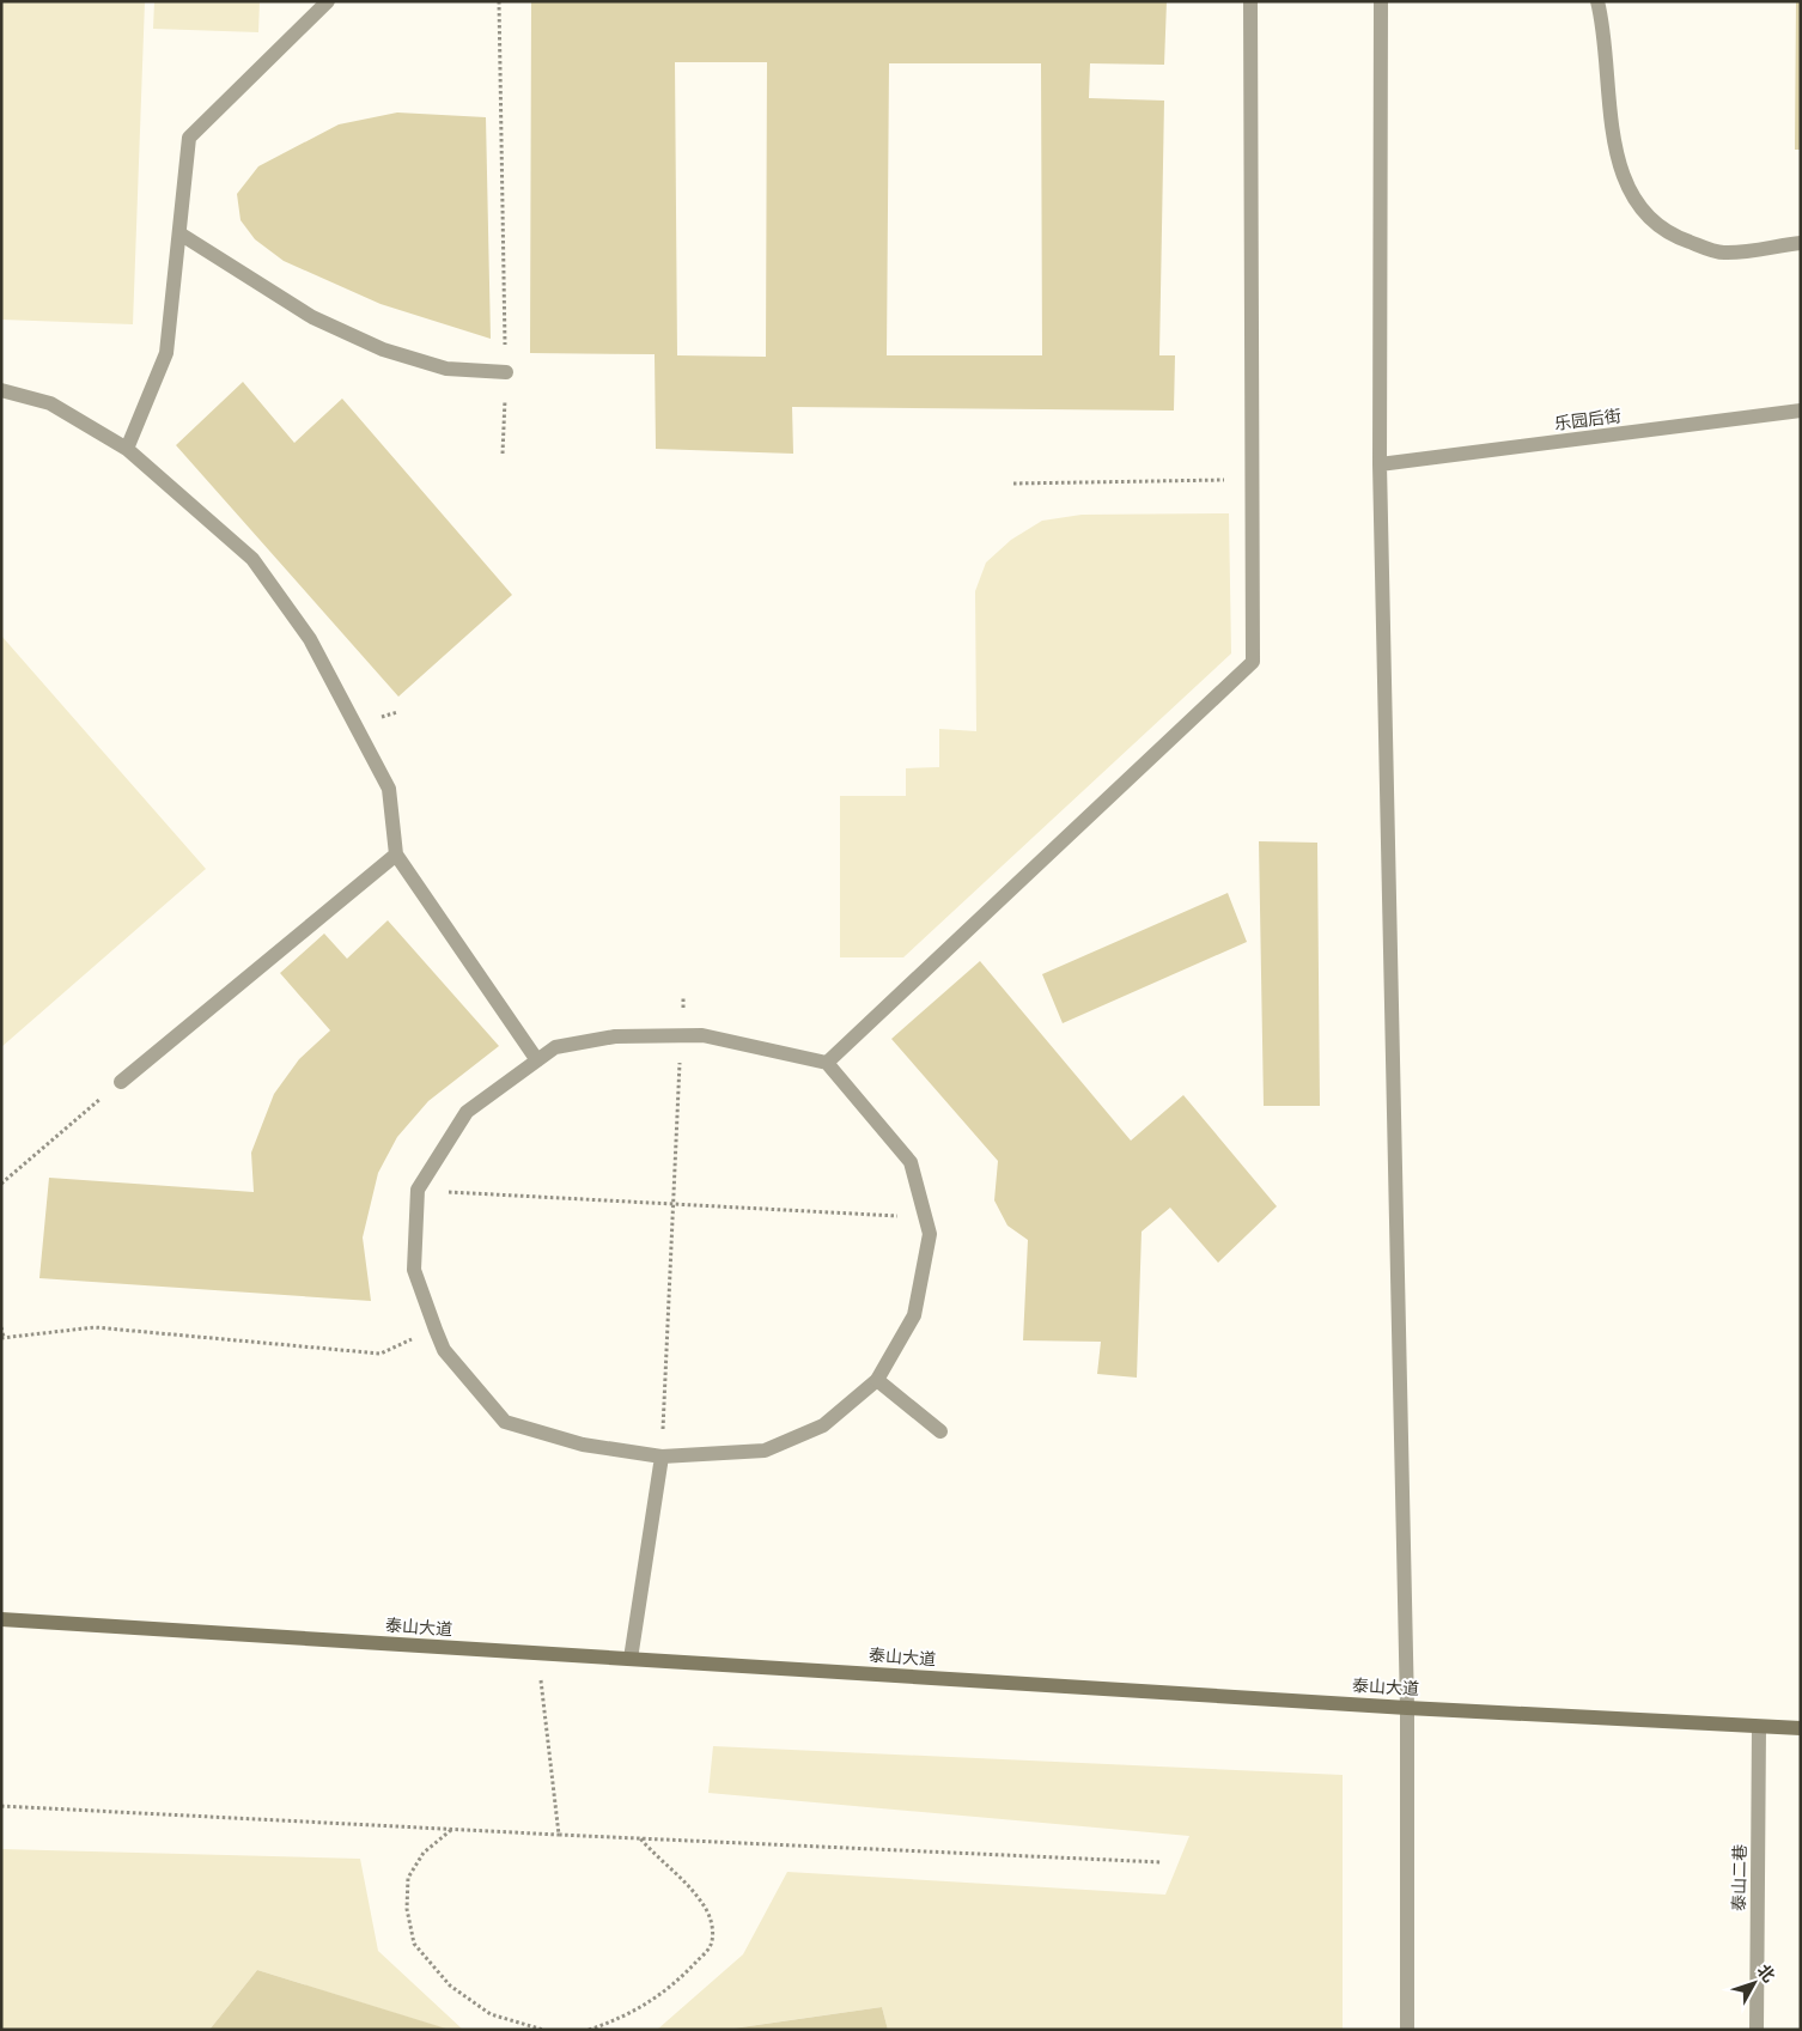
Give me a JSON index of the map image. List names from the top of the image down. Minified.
{"streets":{"street":["乐园后街","泰山大道","泰山二巷"]},"crossings":[["泰山大道","泰山二巷"]],"north":"top right"}
